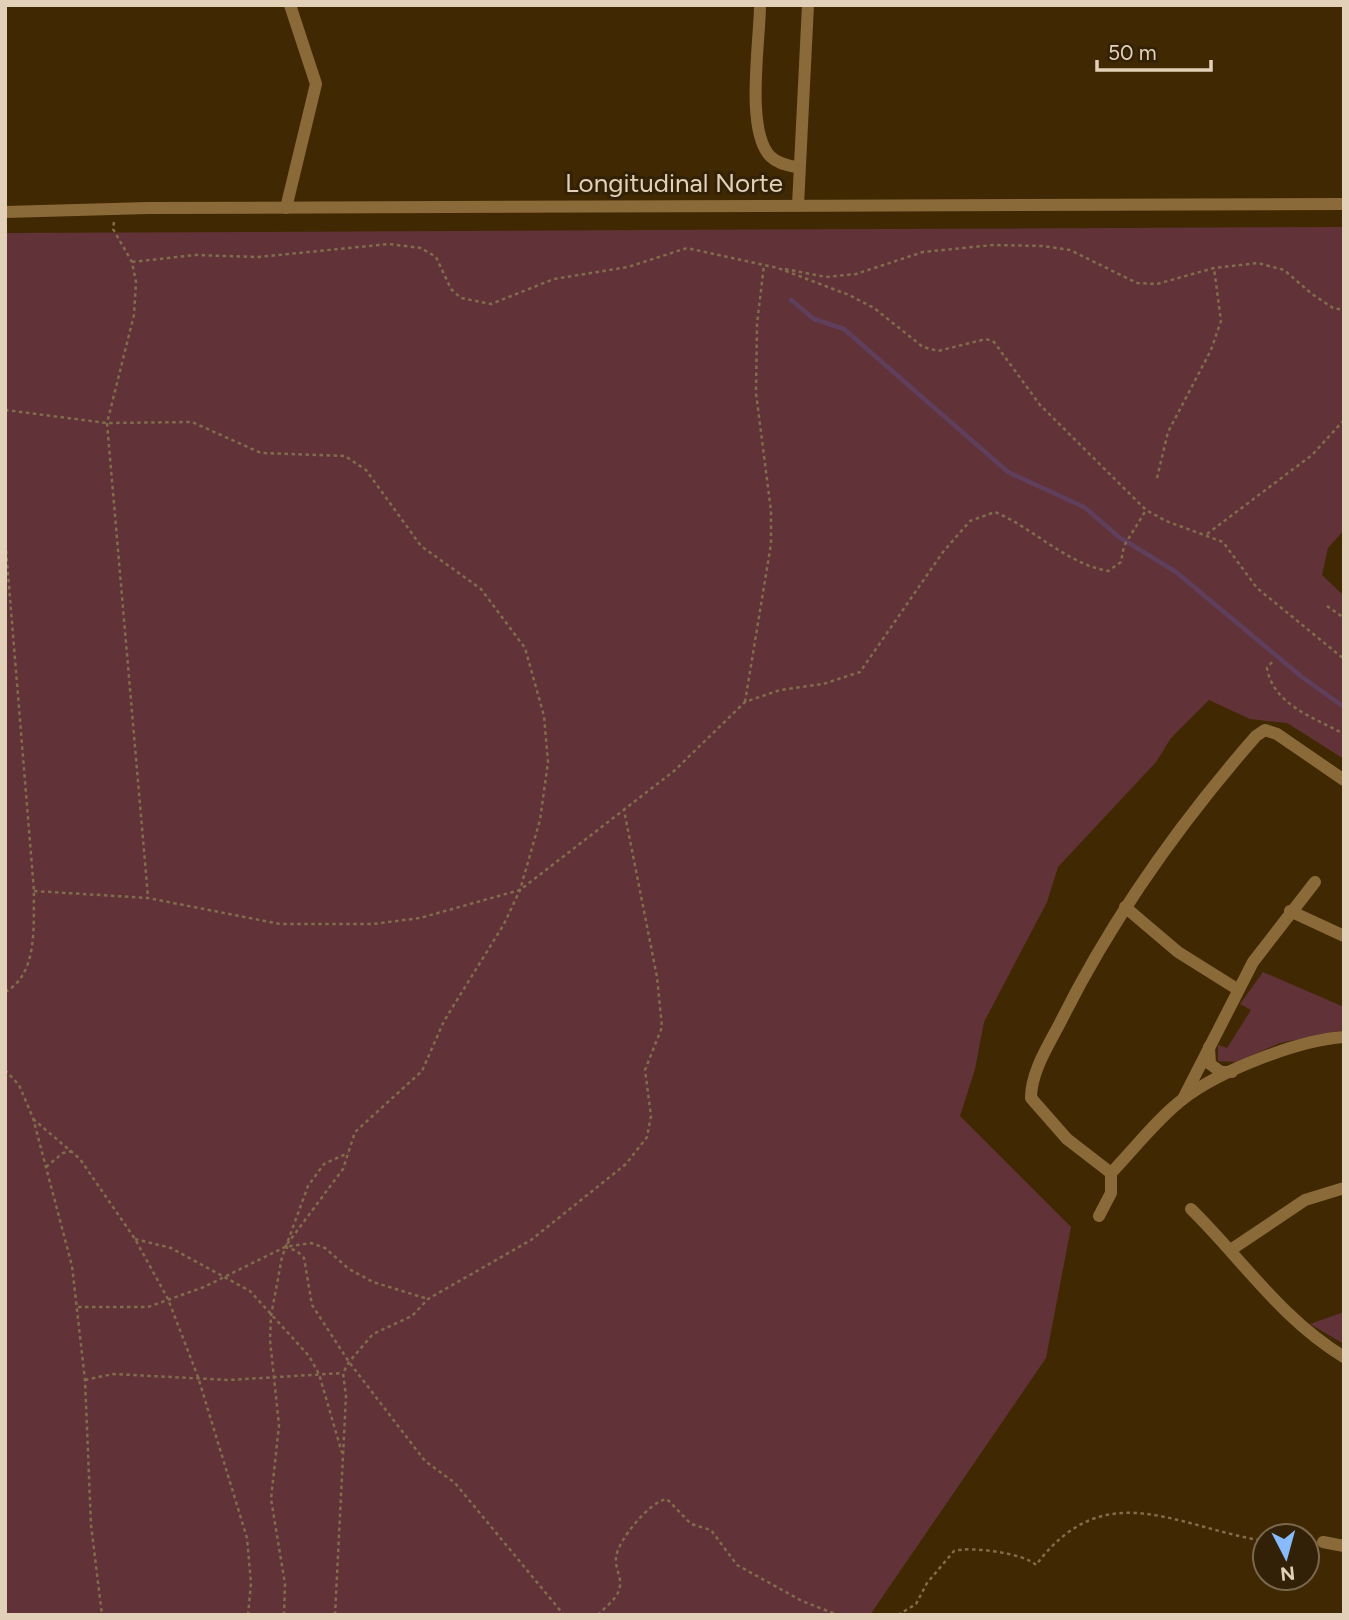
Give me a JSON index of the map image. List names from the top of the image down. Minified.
{"streets":{"street":["Longitudinal Norte"]},"scale_bar":"50 m","north":"bottom"}
